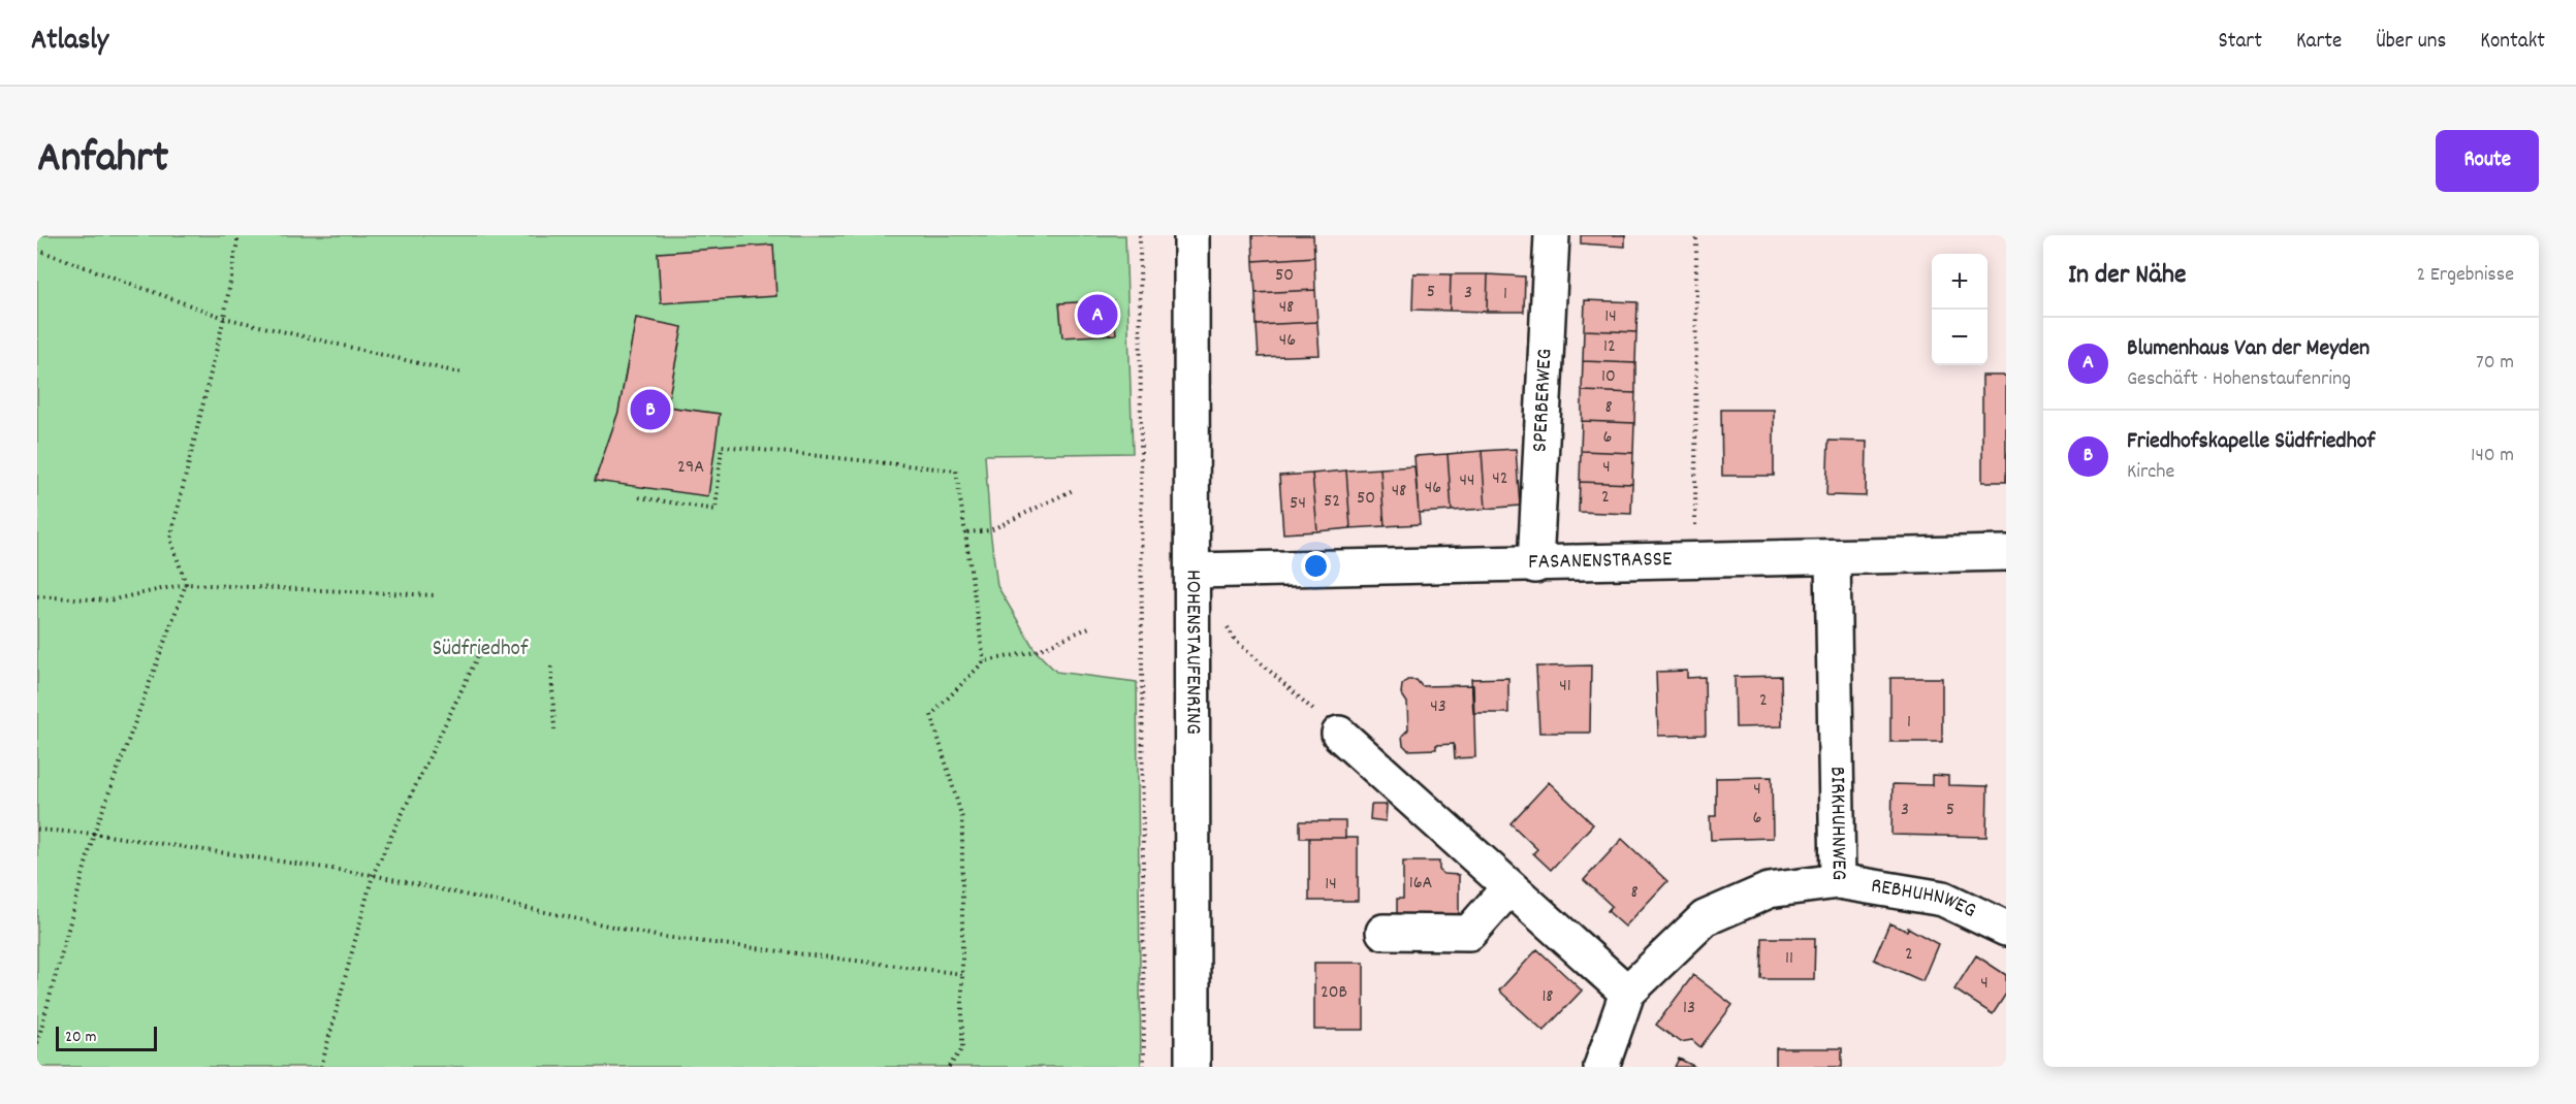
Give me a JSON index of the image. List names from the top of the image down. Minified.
{"streets":{"street":["SPERBERWEG","FASANENSTRASSE","HOHENSTAUFENRING","BIRKHUHNWEG","REBHUHNWEG"]},"crossings":[["SPERBERWEG","FASANENSTRASSE"],["FASANENSTRASSE","HOHENSTAUFENRING"],["FASANENSTRASSE","BIRKHUHNWEG"],["BIRKHUHNWEG","REBHUHNWEG"]],"parks":["Südfriedhof"],"house_numbers":["50","5","3","1","48","14","46","12","10","8","6","29A","4","42","44","46","48","2","50","52","54","41","2","43","1","4","3","5","6","16A","14","8","2","11","4","20B","18","13"],"scale_bar":"20 m","page":{"header":"Atlasly","nav":["Start","Karte","Über uns","Kontakt"],"title":"Anfahrt","buttons":"Route","heading":["In der Nähe","2 Ergebnisse"],"map_buttons":["+","−"],"pins":["A","B"],"list":[{"mark":"A","name":"Blumenhaus Van der Meyden","note":"Geschäft · Hohenstaufenring","value":"70 m"},{"mark":"B","name":"Friedhofskapelle Südfriedhof","note":"Kirche","value":"140 m"}],"scale":"20 m"}}
